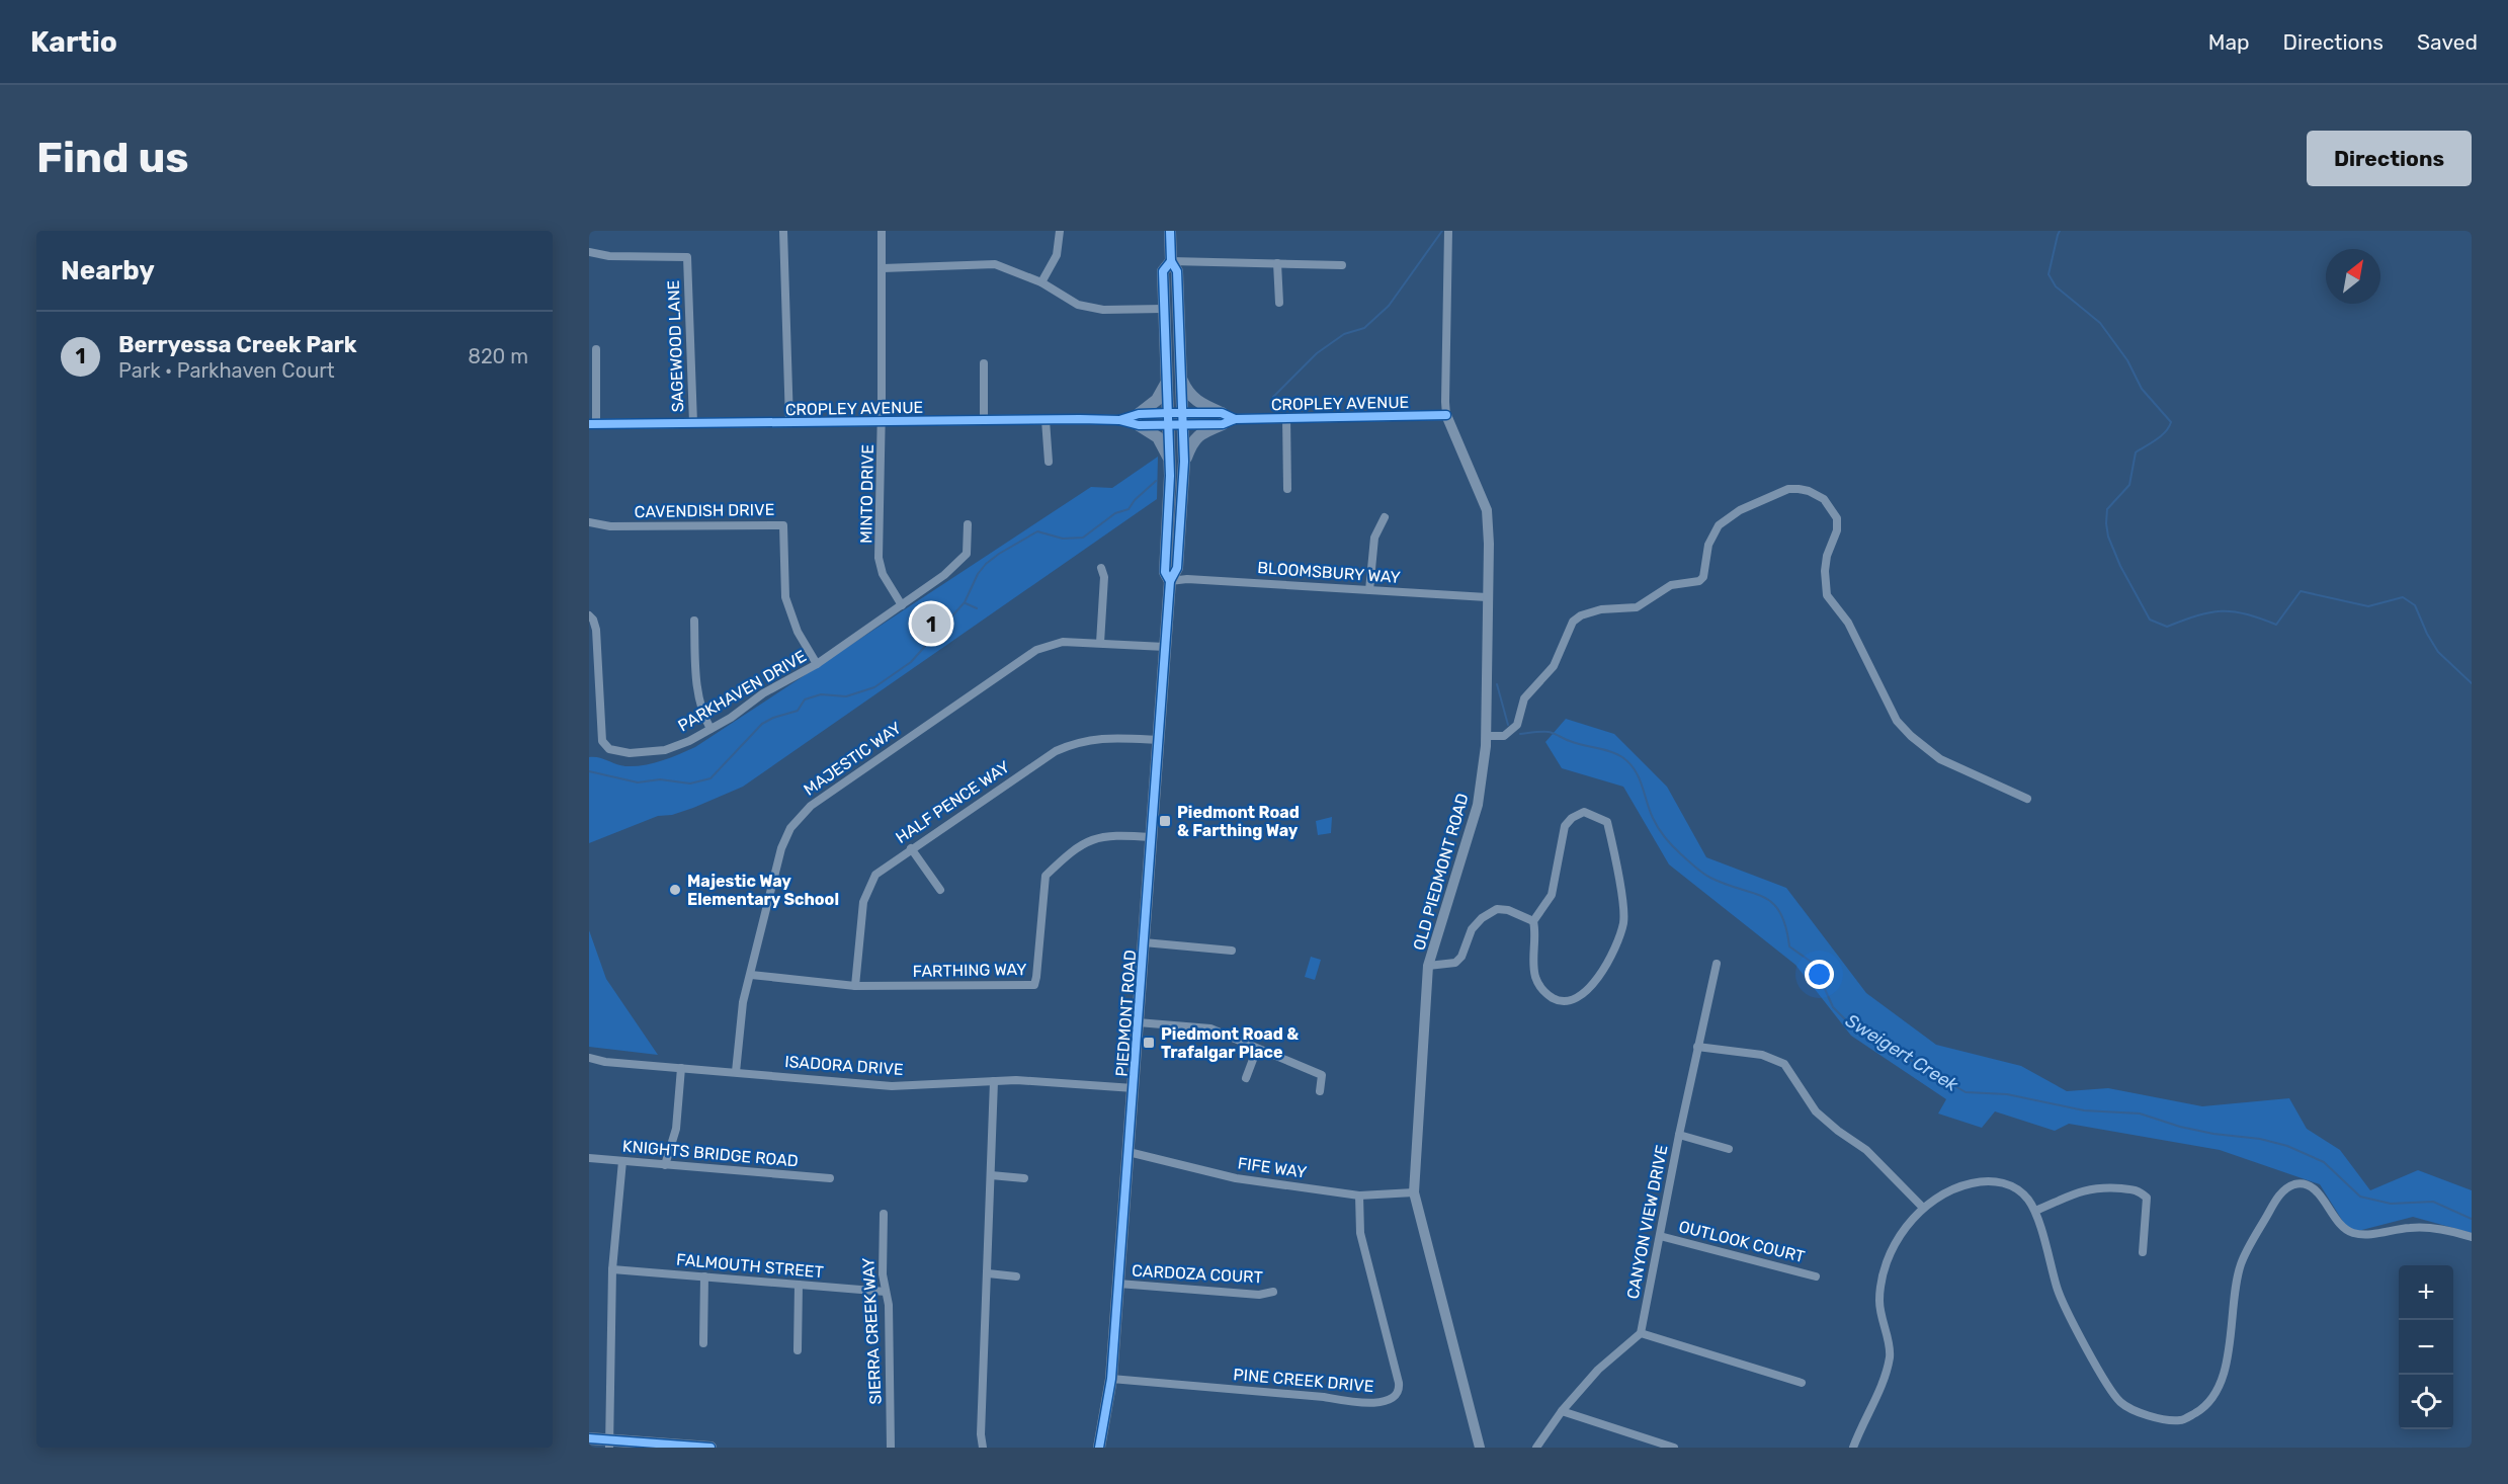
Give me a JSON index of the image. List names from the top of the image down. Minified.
{"streets":{"main road":["PIEDMONT ROAD"],"street":["SAGEWOOD LANE","CROPLEY AVENUE","MINTO DRIVE","CAVENDISH DRIVE","BLOOMSBURY WAY","PARKHAVEN DRIVE","MAJESTIC WAY","HALF PENCE WAY","OLD PIEDMONT ROAD","FARTHING WAY","ISADORA DRIVE","KNIGHTS BRIDGE ROAD","FIFE WAY","CANYON VIEW DRIVE","OUTLOOK COURT","FALMOUTH STREET","CARDOZA COURT","SIERRA CREEK WAY","PINE CREEK DRIVE"]},"crossings":[["SAGEWOOD LANE","CROPLEY AVENUE"],["CROPLEY AVENUE","MINTO DRIVE"],["CROPLEY AVENUE","OLD PIEDMONT ROAD"],["CROPLEY AVENUE","PIEDMONT ROAD"],["MINTO DRIVE","PARKHAVEN DRIVE"],["CAVENDISH DRIVE","PARKHAVEN DRIVE"],["BLOOMSBURY WAY","OLD PIEDMONT ROAD"],["BLOOMSBURY WAY","PIEDMONT ROAD"],["MAJESTIC WAY","FARTHING WAY"],["MAJESTIC WAY","PIEDMONT ROAD"],["MAJESTIC WAY","ISADORA DRIVE"],["HALF PENCE WAY","FARTHING WAY"],["HALF PENCE WAY","PIEDMONT ROAD"],["OLD PIEDMONT ROAD","FIFE WAY"],["FARTHING WAY","PIEDMONT ROAD"],["PIEDMONT ROAD","ISADORA DRIVE"],["PIEDMONT ROAD","FIFE WAY"],["PIEDMONT ROAD","CARDOZA COURT"],["PIEDMONT ROAD","PINE CREEK DRIVE"],["FIFE WAY","PINE CREEK DRIVE"],["CANYON VIEW DRIVE","OUTLOOK COURT"],["FALMOUTH STREET","SIERRA CREEK WAY"]],"water":["Sweigert Creek"],"places":{"transit":["Piedmont Road & Farthing Way","Piedmont Road & Trafalgar Place"],"other":["Majestic Way Elementary School"]},"north":"top right","page":{"header":"Kartio","nav":["Map","Directions","Saved"],"buttons":"Directions","title":"Find us","heading":"Nearby","list":[{"mark":"1","name":"Berryessa Creek Park","note":"Park · Parkhaven Court","value":"820 m"}],"pins":"1","map_buttons":["+","−"]}}
